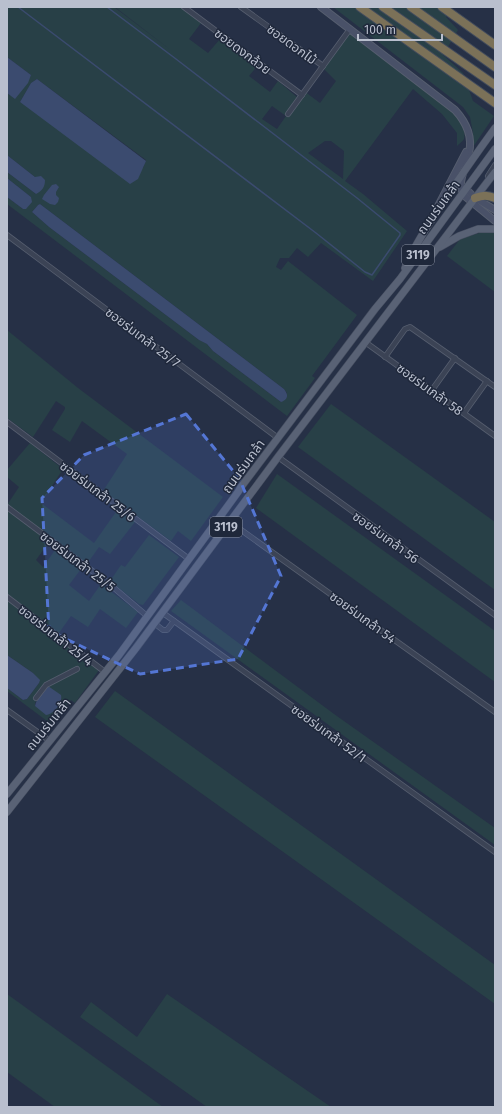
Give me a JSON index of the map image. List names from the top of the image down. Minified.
{"streets":{"main road":["ถนนร่มเกล้า","3119"],"street":["ซอยดอกไม้","ซอยดงกล้วย","ซอยร่มเกล้า 25/7","ซอยร่มเกล้า 58","ซอยร่มเกล้า 25/6","ซอยร่มเกล้า 56","ซอยร่มเกล้า 25/5","ซอยร่มเกล้า 54","ซอยร่มเกล้า 25/4","ซอยร่มเกล้า 52/1"]},"crossings":[["ถนนร่มเกล้า","ซอยร่มเกล้า 25/7"],["ถนนร่มเกล้า","ซอยร่มเกล้า 58"],["ถนนร่มเกล้า","ซอยร่มเกล้า 25/6"],["ถนนร่มเกล้า","ซอยร่มเกล้า 56"],["ถนนร่มเกล้า","ซอยร่มเกล้า 25/5"],["ถนนร่มเกล้า","ซอยร่มเกล้า 54"],["ถนนร่มเกล้า","ซอยร่มเกล้า 25/4"],["ถนนร่มเกล้า","ซอยร่มเกล้า 52/1"]],"scale_bar":"100 m"}
